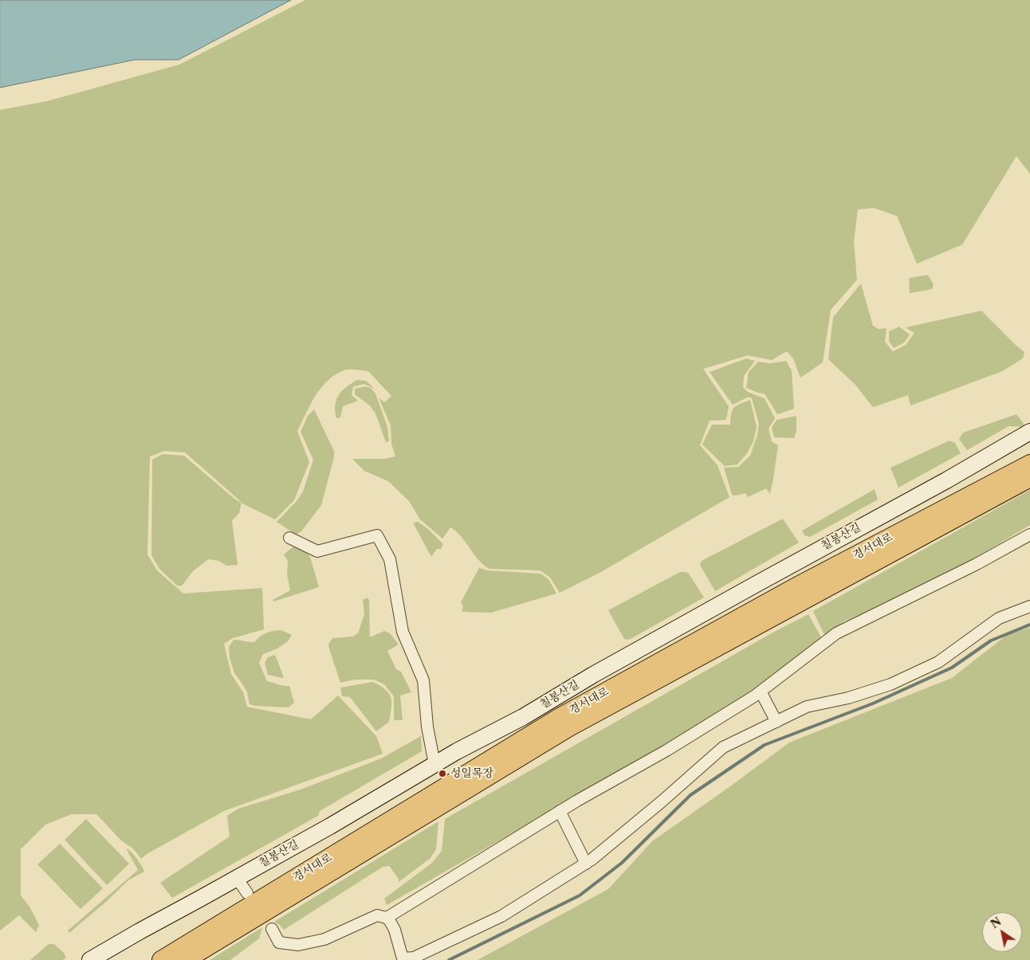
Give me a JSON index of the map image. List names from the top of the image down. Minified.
{"streets":{"main road":["경서대로"],"street":["칠봉산길"]},"places":["성일목장"],"north":"top left"}
